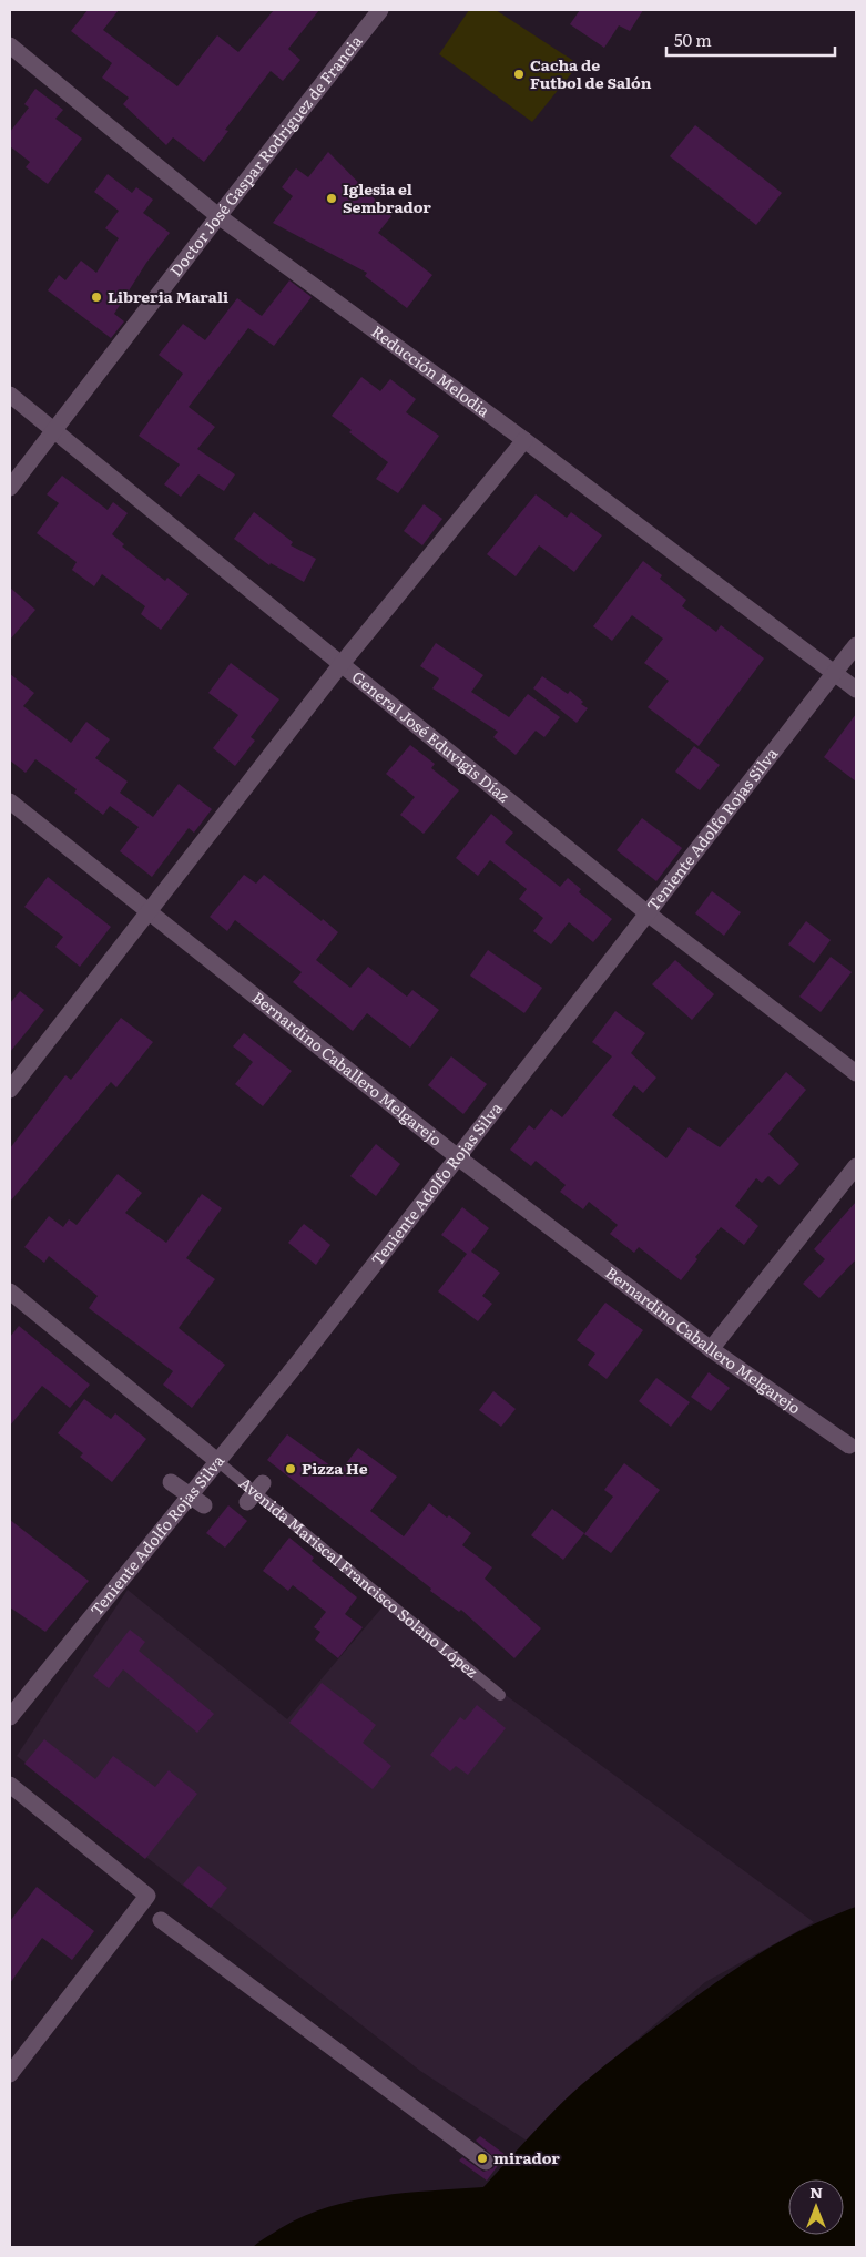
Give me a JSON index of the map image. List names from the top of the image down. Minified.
{"streets":{"street":["Doctor José Gaspar Rodriguez de Francia","Reducción Melodia","General José Eduvigis Díaz","Teniente Adolfo Rojas Silva","Bernardino Caballero Melgarejo","Avenida Mariscal Francisco Solano López"]},"crossings":[["Doctor José Gaspar Rodriguez de Francia","Reducción Melodia"],["Doctor José Gaspar Rodriguez de Francia","General José Eduvigis Díaz"],["Reducción Melodia","Teniente Adolfo Rojas Silva"],["General José Eduvigis Díaz","Teniente Adolfo Rojas Silva"],["Teniente Adolfo Rojas Silva","Bernardino Caballero Melgarejo"],["Teniente Adolfo Rojas Silva","Avenida Mariscal Francisco Solano López"]],"places":["Cacha de Futbol de Salón","Iglesia el Sembrador","Libreria Marali","Pizza He","mirador"],"scale_bar":"50 m","north":"top"}
